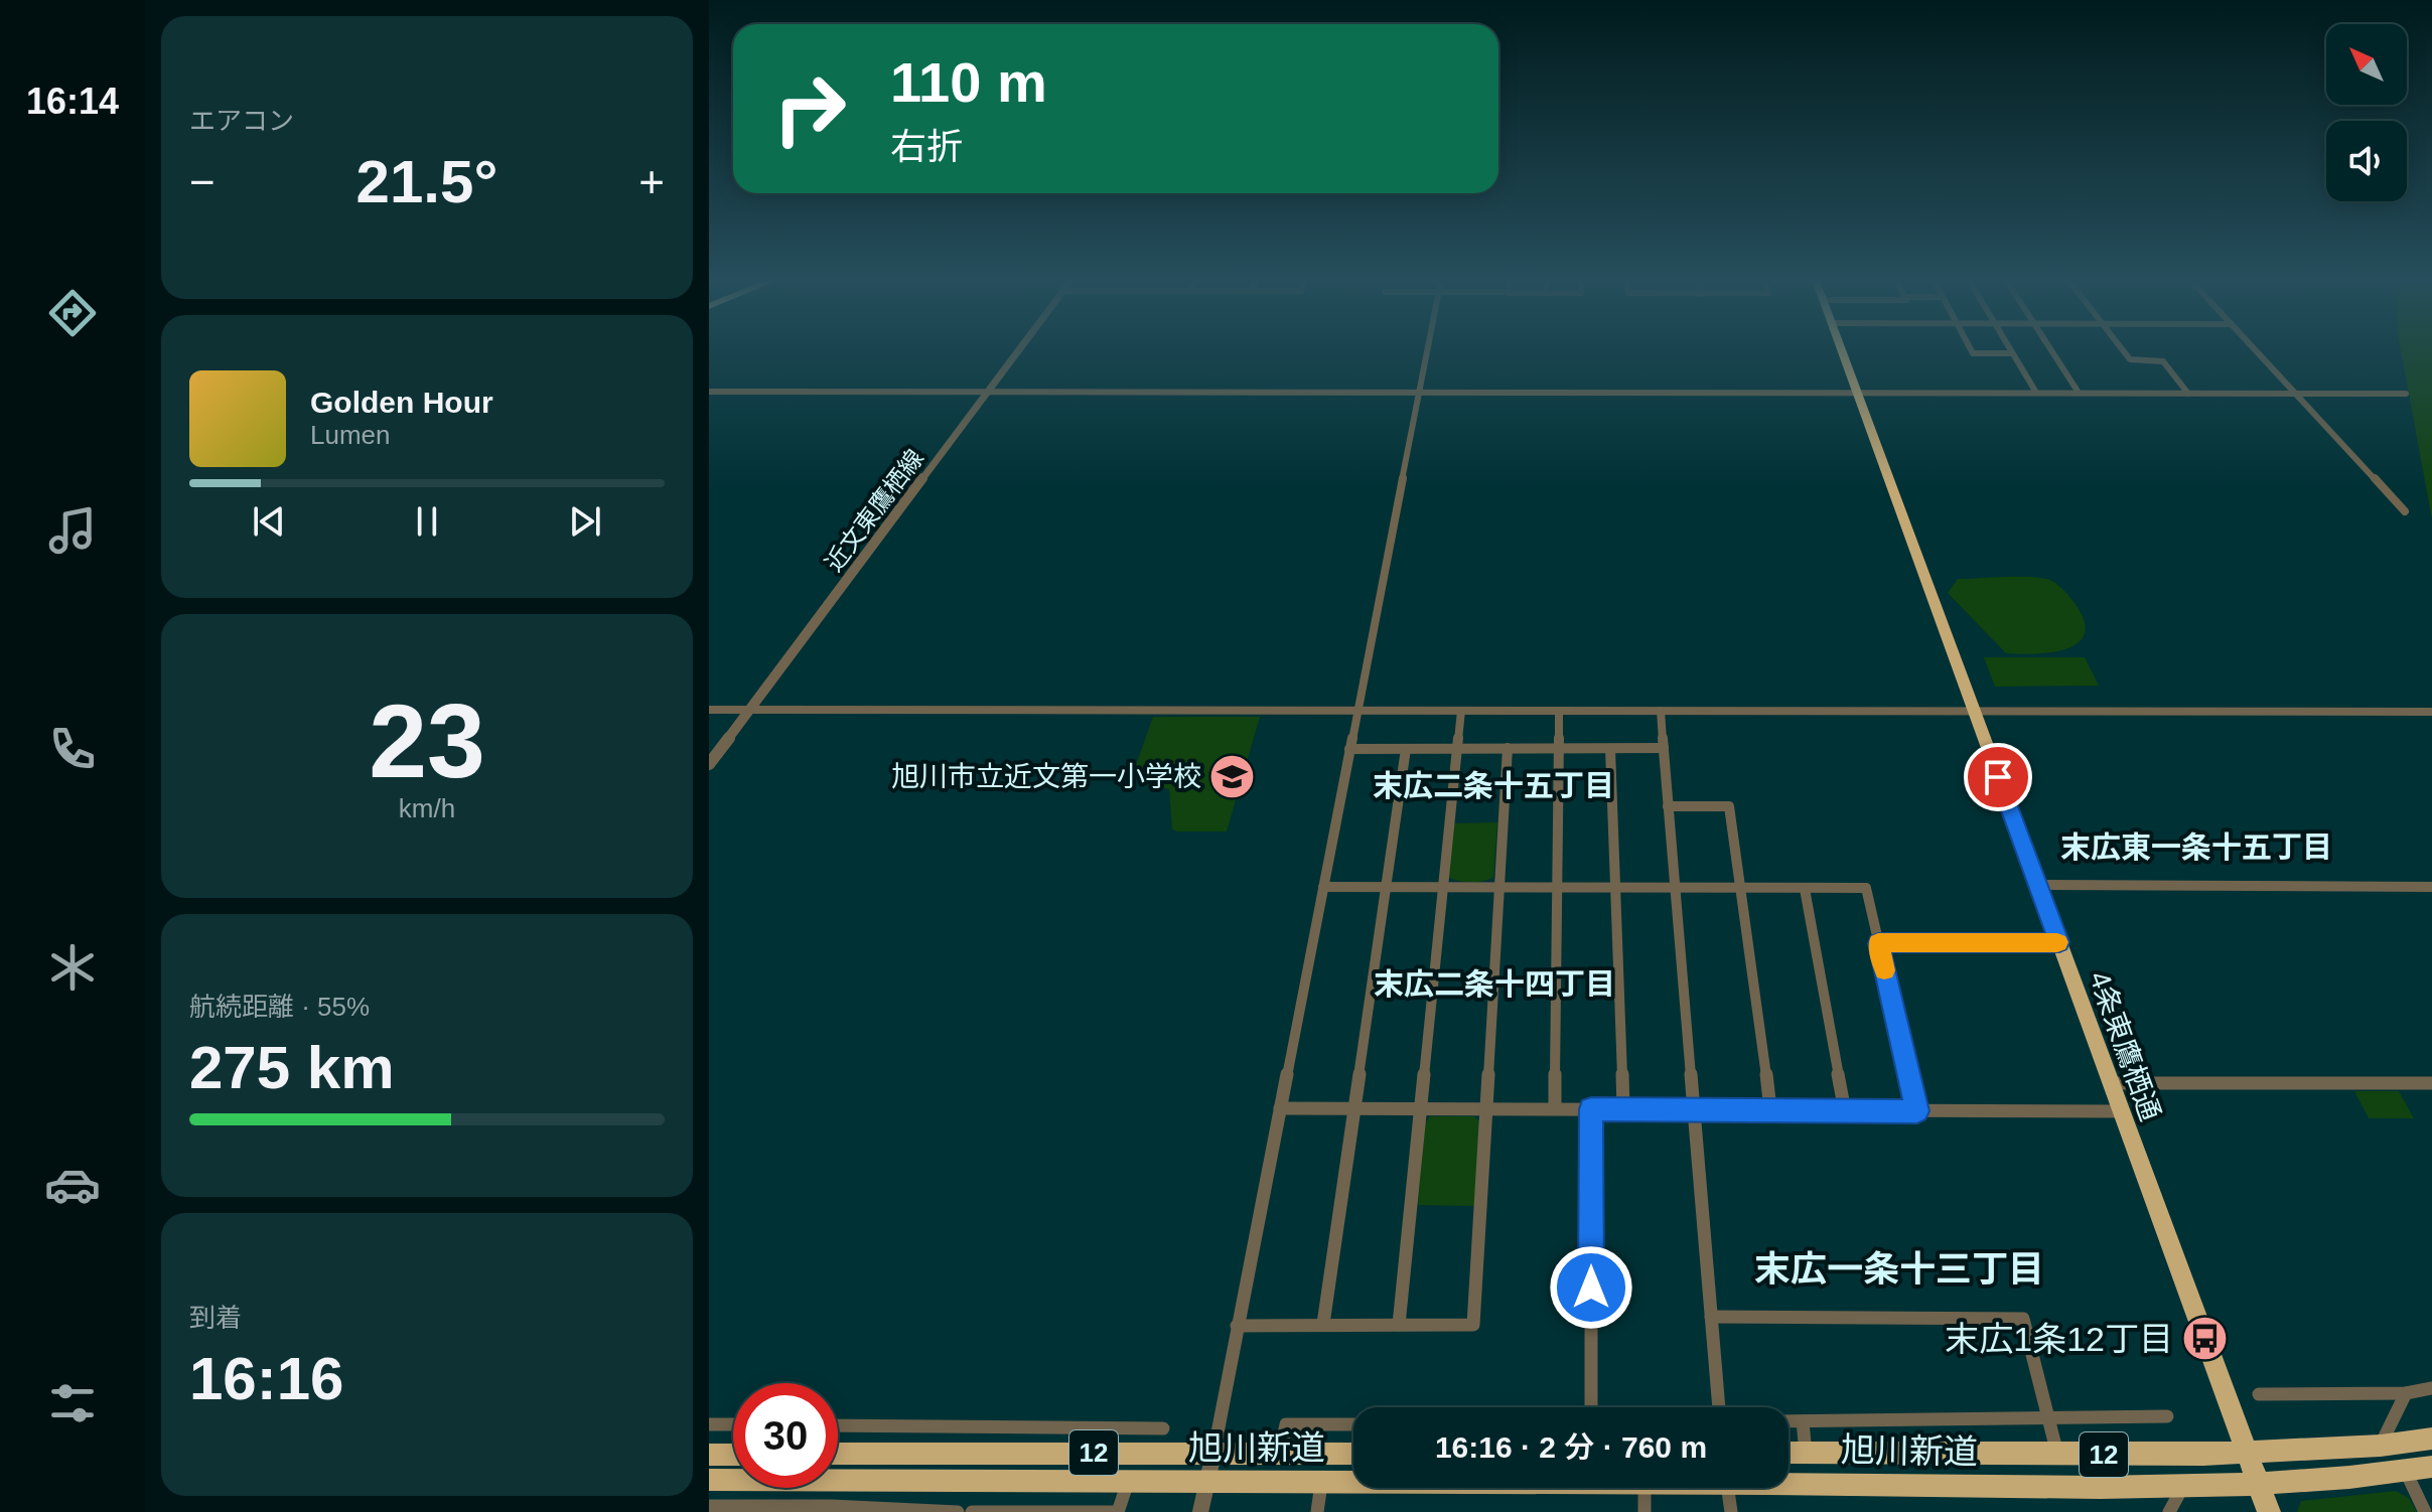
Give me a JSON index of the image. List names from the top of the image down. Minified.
{"streets":{"highway":["4条東鷹栖通","旭川新道","12"],"street":["近文東鷹栖線"]},"crossings":[["4条東鷹栖通","旭川新道"]],"districts":["末広二条十五丁目","末広東一条十五丁目","末広二条十四丁目","末広一条十三丁目"],"places":{"school or university":["旭川市立近文第一小学校"],"bus stop":["末広1条12丁目"]},"north":"top left","page":{"tabs":"16:14","tile":["エアコン",["23","km/h"],["航続距離 · 55%","275 km"],["到着","16:16"]],"turn":["110 m","右折"],"heat":["−","21.5°","+"],"song":["Golden Hour","Lumen"],"limit":"30","trip":"16:16 · 2 分 · 760 m"}}
